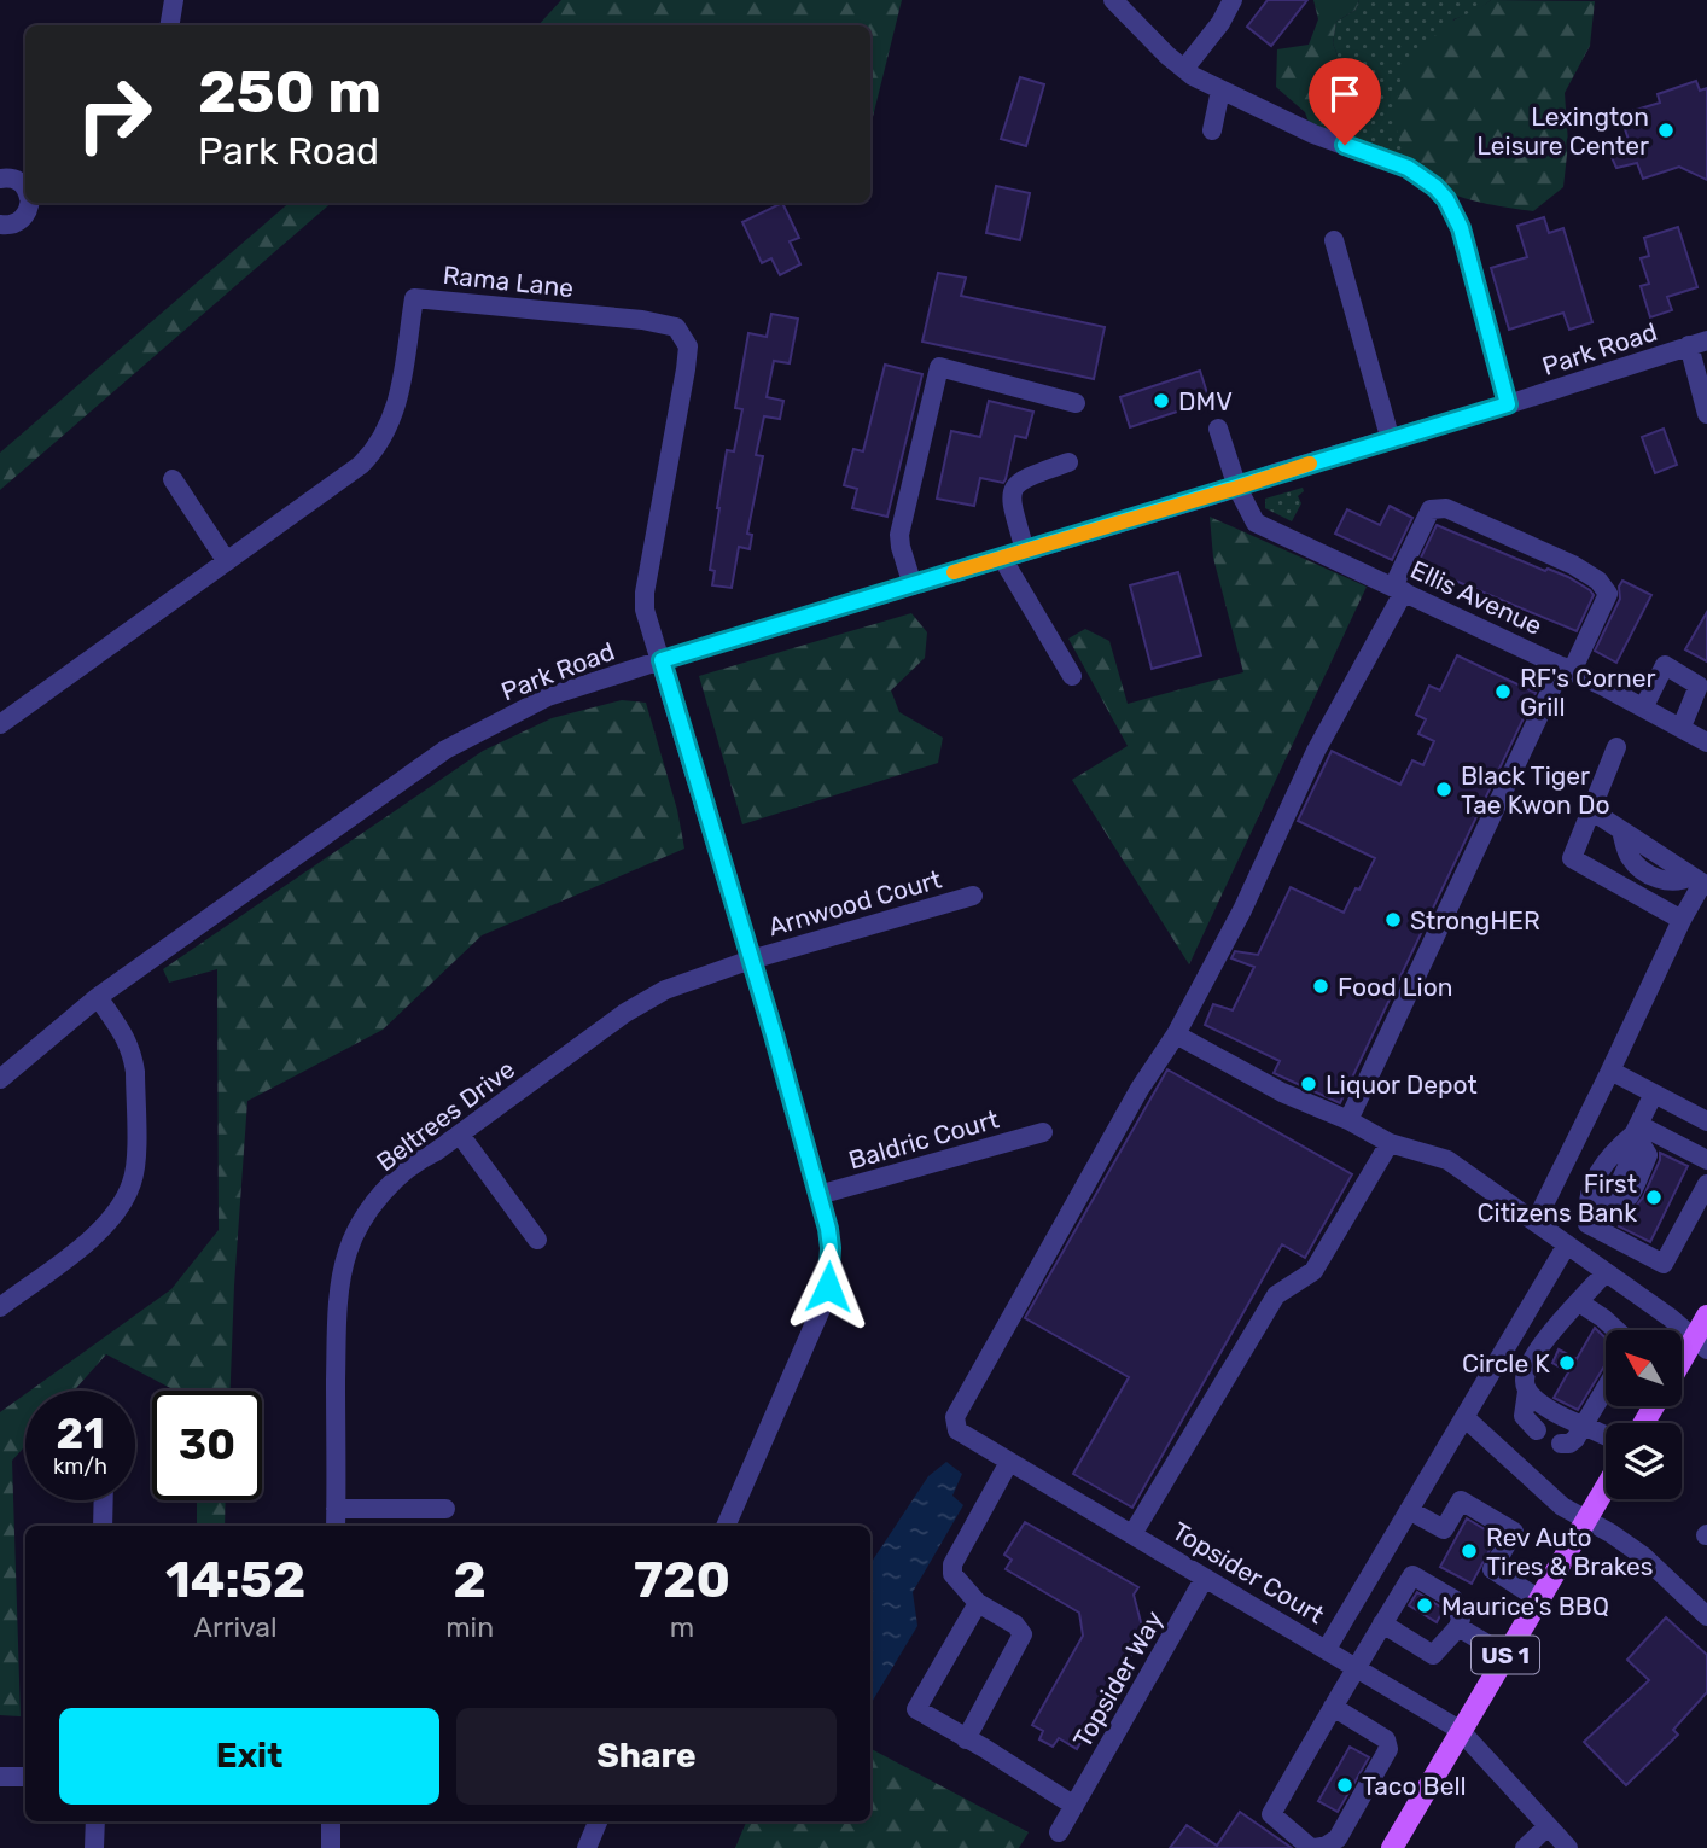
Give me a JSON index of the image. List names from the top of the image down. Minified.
{"streets":{"main road":["US 1"],"street":["Rama Lane","Park Road","Ellis Avenue","Arnwood Court","Beltrees Drive","Baldric Court","Topsider Court","Topsider Way"]},"crossings":[["Rama Lane","Park Road"],["Park Road","Ellis Avenue"],["Ellis Avenue","Topsider Court"],["Arnwood Court","Beltrees Drive"],["Topsider Court","US 1"],["Topsider Court","Topsider Way"]],"places":["Lexington Leisure Center","DMV","RF's Corner Grill","Black Tiger Tae Kwon Do","StrongHER","Food Lion","Liquor Depot","First Citizens Bank","Circle K","Rev Auto Tires & Brakes","Maurice's BBQ","Taco Bell"],"north":"top left","page":{"turn":["250 m","Park Road"],"speed":"21 km/h","limit":"30","eta":["14:52","Arrival","2","min","720","m"],"buttons":["Exit","Share"]}}
